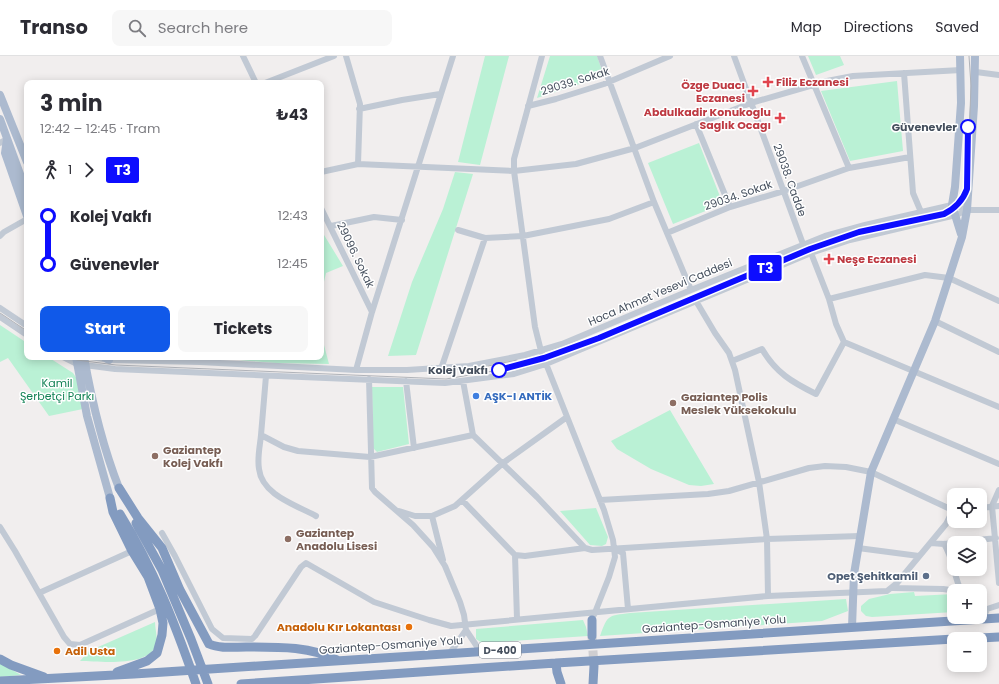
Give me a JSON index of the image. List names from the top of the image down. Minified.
{"streets":{"highway":["Gaziantep-Osmaniye Yolu","D-400"],"street":["29039. Sokak","29038. Cadde","29034. Sokak","29096. Sokak","Hoca Ahmet Yesevi Caddesi"]},"crossings":[["29038. Cadde","29034. Sokak"],["29038. Cadde","Hoca Ahmet Yesevi Caddesi"]],"parks":["Kamil Şerbetçi Parkı"],"places":{"health":["Filiz Eczanesi","Özge Duacı Eczanesi","Abdulkadir Konukoglu Saglık Ocagı","Neşe Eczanesi"],"other":["Güvenevler","Kolej Vakfı","AŞK-I ANTİK","Gaziantep Polis Meslek Yüksekokulu","Gaziantep Kolej Vakfı","Gaziantep Anadolu Lisesi","Opet Şehitkamil","Anadolu Kır Lokantası","Adil Usta"]},"lines":["tram line T3"],"page":{"header":"Transo","search":"Search here","nav":["Map","Directions","Saved"],"on_map":"T3","heading":["3 min","12:42 – 12:45 · Tram","₺43"],"legs":["1","T3"],"list":[{"name":"Kolej Vakfı","value":"12:43"},{"name":"Güvenevler","value":"12:45"}],"buttons":["Start","Tickets"],"map_buttons":["+","−"]}}
